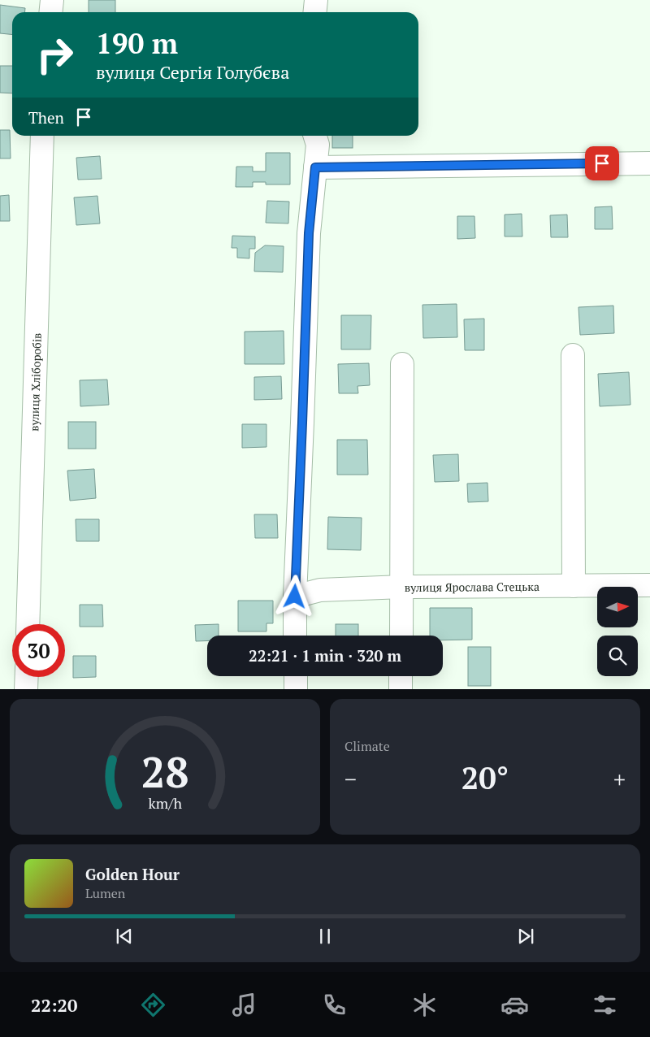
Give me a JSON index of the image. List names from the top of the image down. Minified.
{"streets":{"street":["вулиця Хліборобів","вулиця Ярослава Стецька"]},"north":"right","page":{"turn":["190 m","вулиця Сергія Голубєва"],"then":"Then","limit":"30","trip":"22:21 · 1 min · 320 m","tile":"Climate","heat":["−","20°","+"],"song":["Golden Hour","Lumen"],"tabs":"22:20","gauge":["28","km/h"]}}
